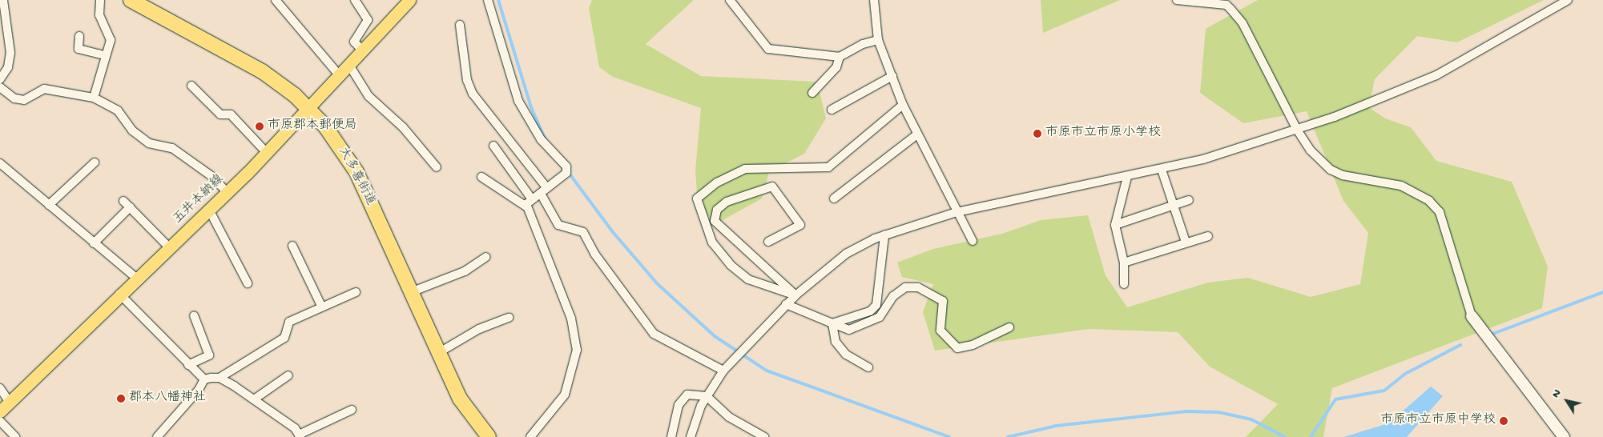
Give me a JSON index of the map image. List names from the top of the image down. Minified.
{"streets":{"highway":["大多喜街道"],"main road":["五井本納線"]},"crossings":[["大多喜街道","五井本納線"]],"places":["市原郡本郵便局","市原市立市原小学校","郡本八幡神社","市原市立市原中学校"],"north":"top left"}
